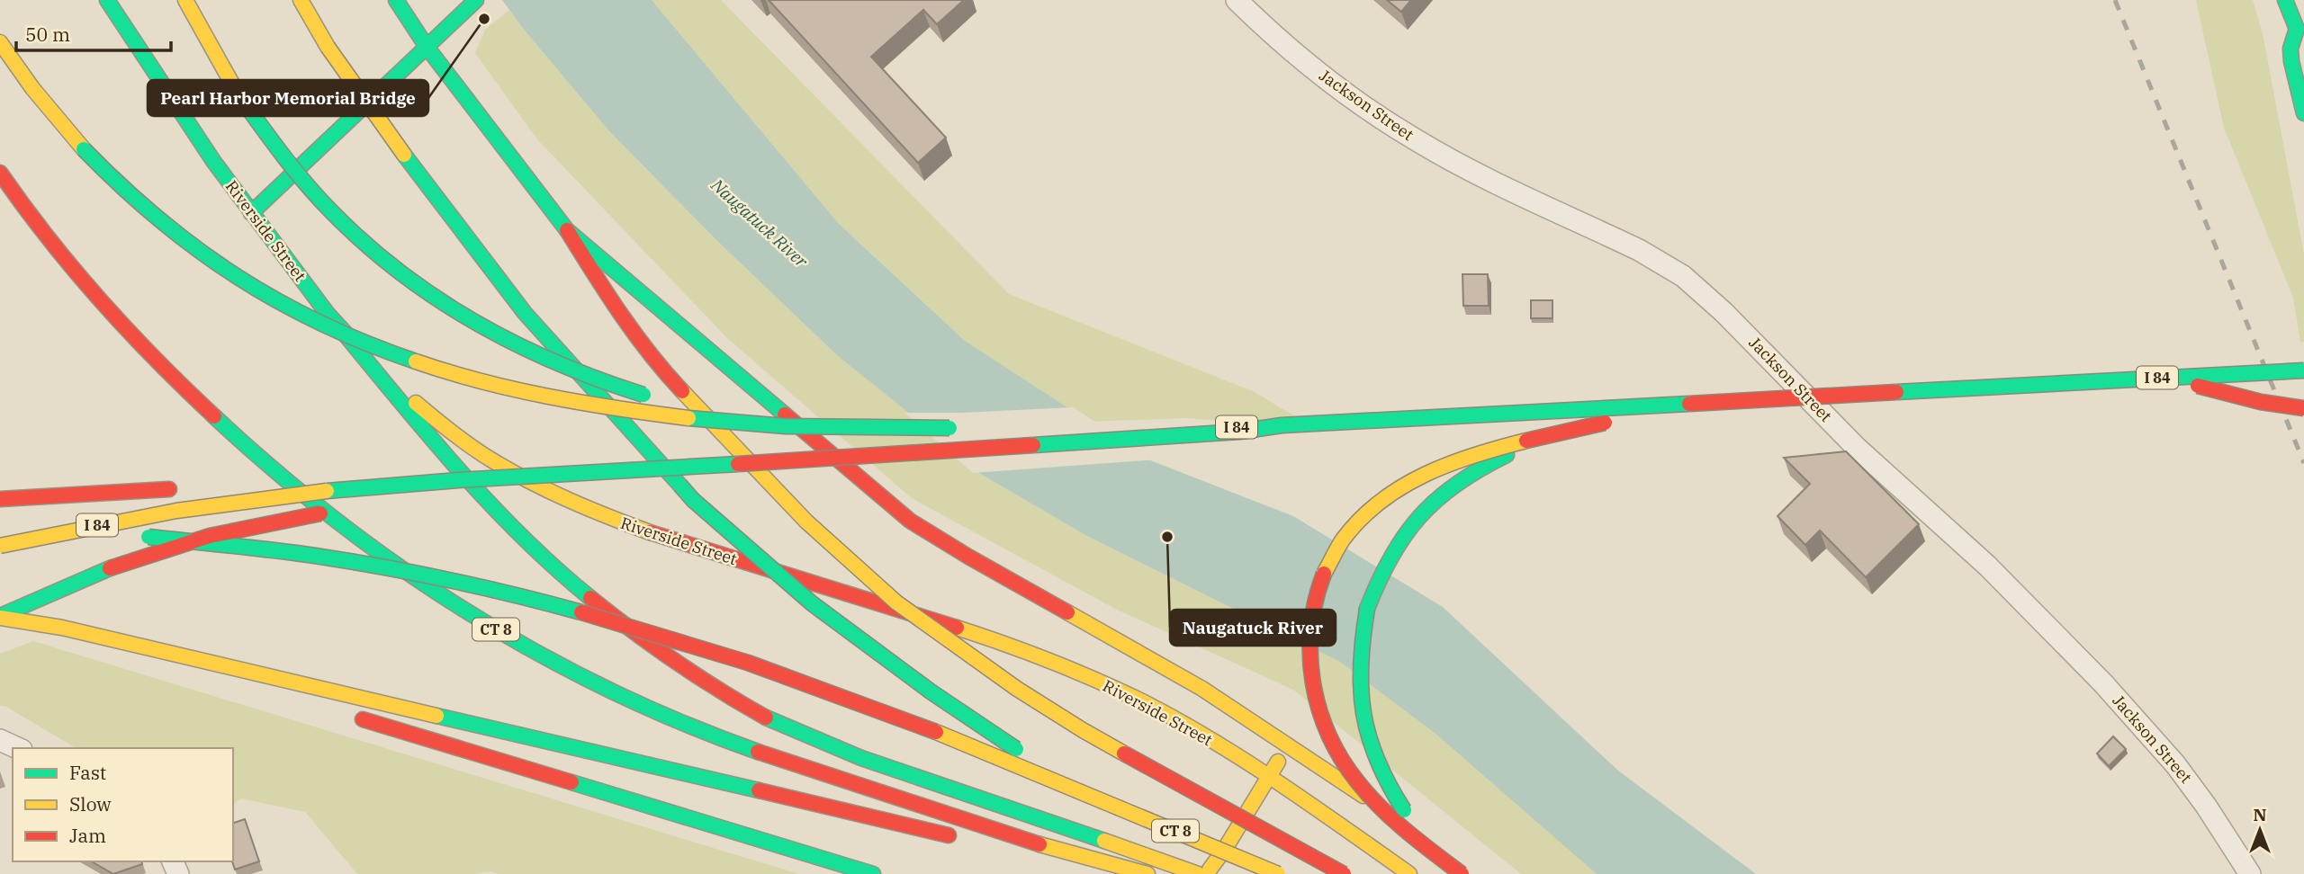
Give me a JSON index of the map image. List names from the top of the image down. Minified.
{"streets":{"main road":["Riverside Street","I 84","CT 8"],"street":["Jackson Street"]},"water":["Naugatuck River"],"places":["Pearl Harbor Memorial Bridge","Naugatuck River"],"legend":["Fast","Slow","Jam"],"scale_bar":"50 m","north":"top"}
